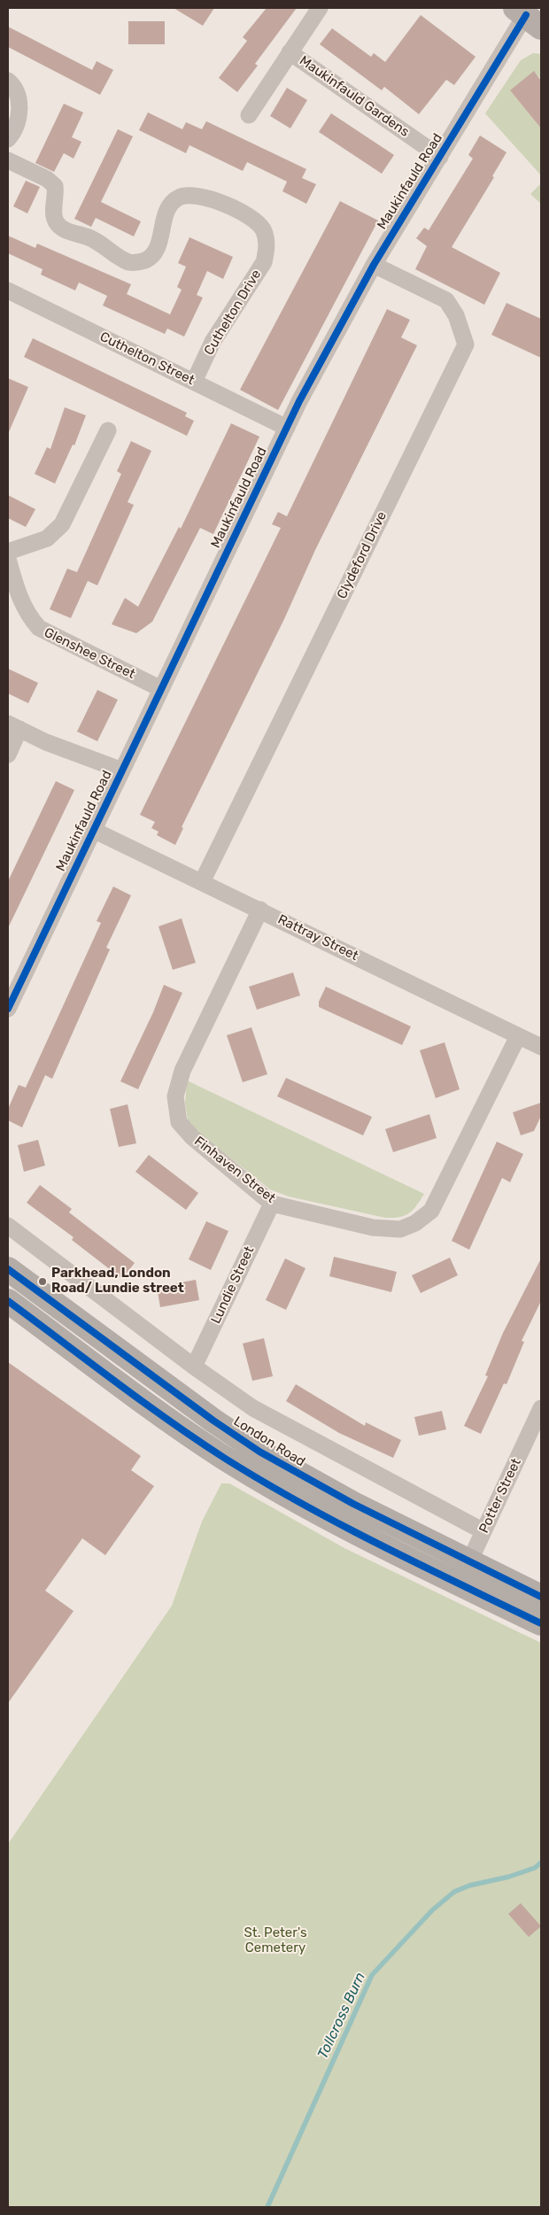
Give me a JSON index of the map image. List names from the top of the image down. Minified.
{"streets":{"main road":["London Road"],"street":["Maukinfauld Gardens","Maukinfauld Road","Cuthelton Drive","Cuthelton Street","Clydeford Drive","Glenshee Street","Rattray Street","Finhaven Street","Lundie Street","Potter Street"]},"crossings":[["Maukinfauld Gardens","Maukinfauld Road"],["Maukinfauld Road","Cuthelton Street"],["Maukinfauld Road","Clydeford Drive"],["Maukinfauld Road","Glenshee Street"],["Maukinfauld Road","Rattray Street"],["Cuthelton Drive","Cuthelton Street"],["Clydeford Drive","Rattray Street"],["Rattray Street","Finhaven Street"],["Finhaven Street","Lundie Street"],["London Road","Potter Street"]],"water":["Tollcross Burn"],"parks":["St. Peter's Cemetery"],"places":["Parkhead, London Road/ Lundie street"]}
